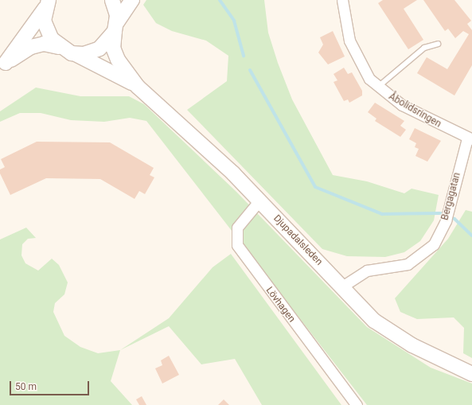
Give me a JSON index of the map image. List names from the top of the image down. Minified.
{"streets":{"street":["Åbolidsringen","Bergagatan","Djupadalsleden","Lövhagen"]},"crossings":[["Åbolidsringen","Bergagatan"],["Bergagatan","Djupadalsleden"],["Djupadalsleden","Lövhagen"]],"scale_bar":"50 m"}
